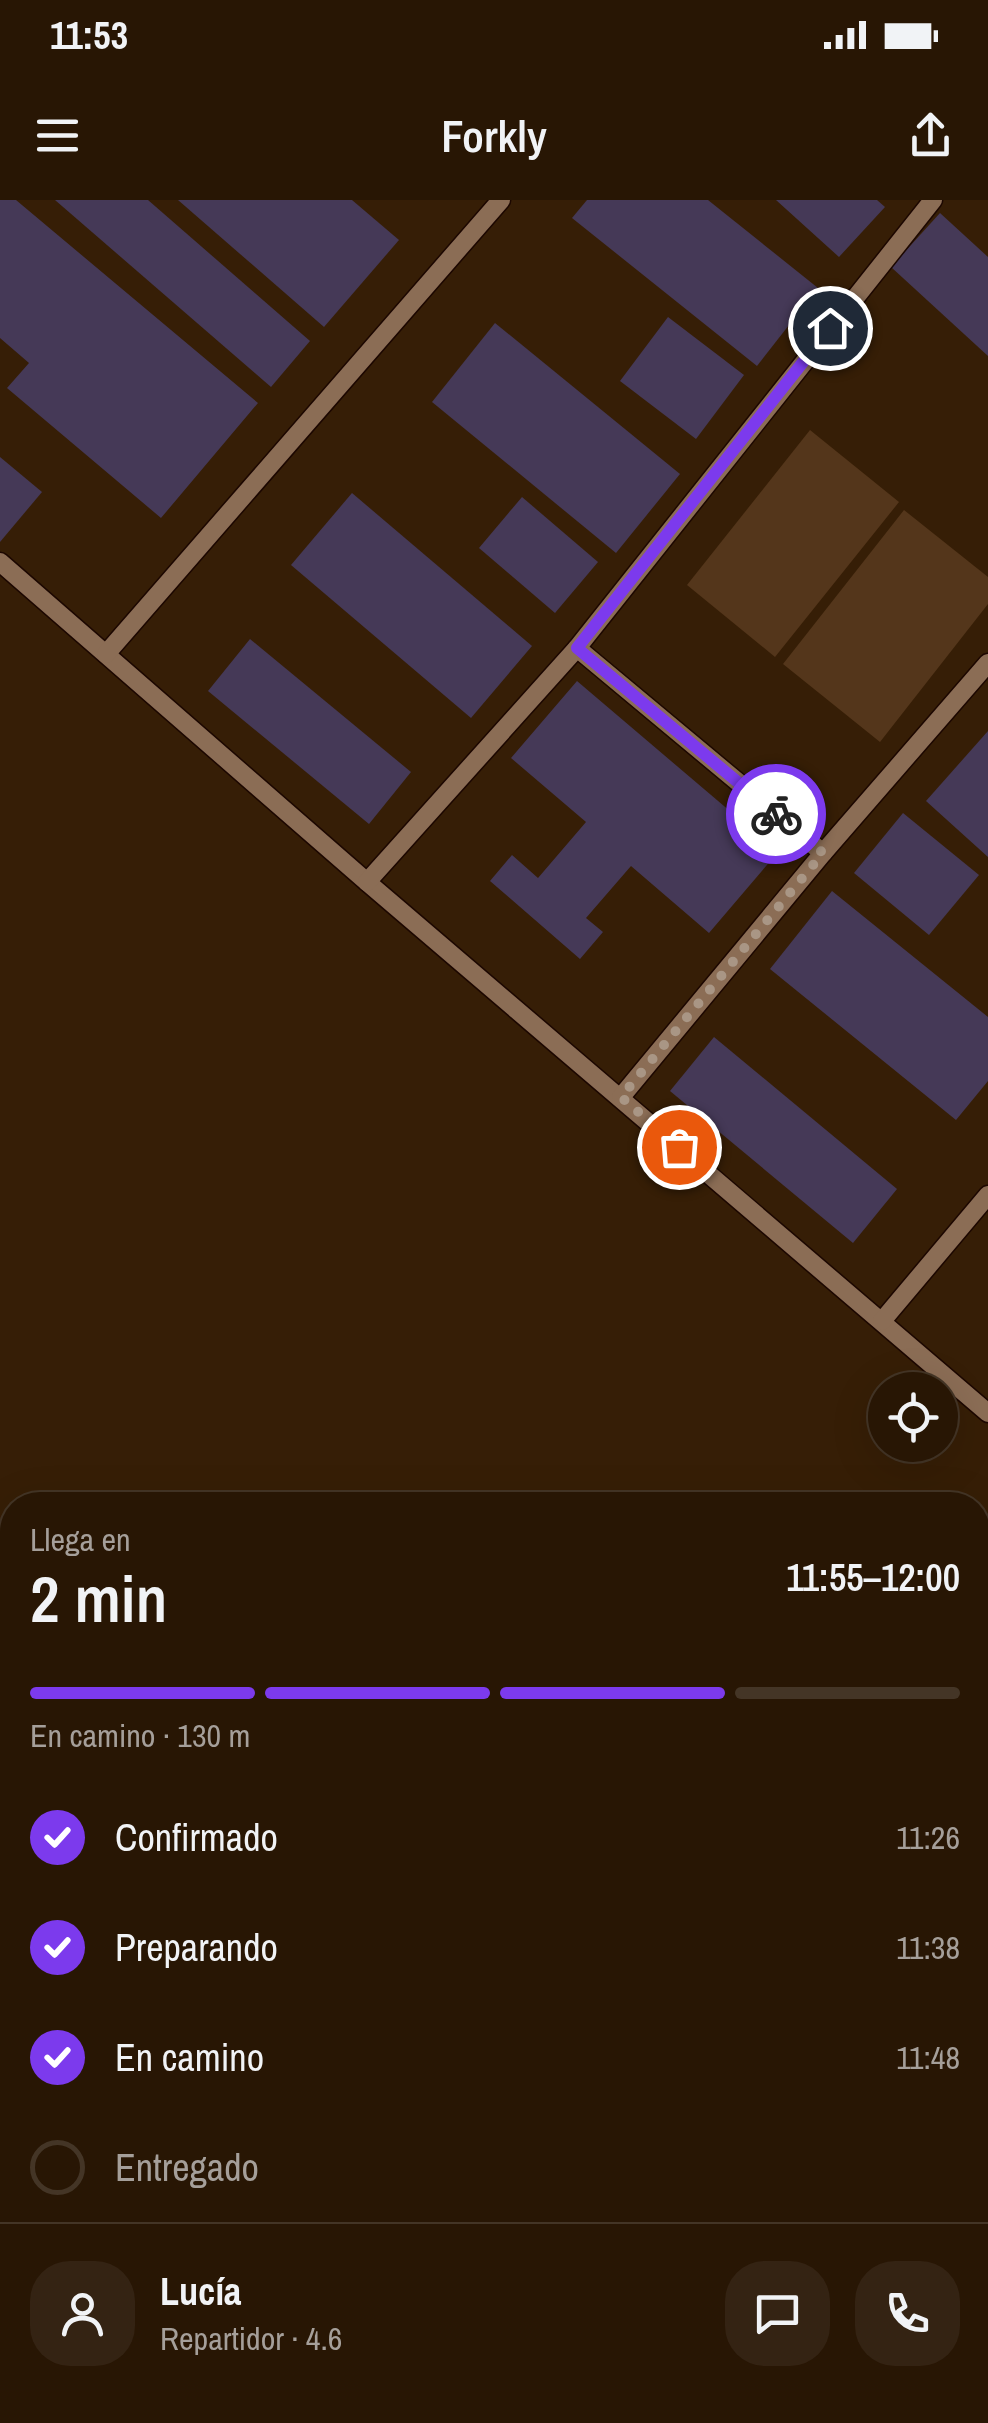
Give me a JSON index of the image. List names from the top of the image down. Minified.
{"page":{"status":"11:53","header":"Forkly","heading":["2 min","Llega en","11:55–12:00"],"panel":["Lucía","Repartidor · 4.6"],"bar":"En camino · 130 m","list":[["Confirmado","11:26"],["Preparando","11:38"],["En camino","11:48"],"Entregado"]}}
